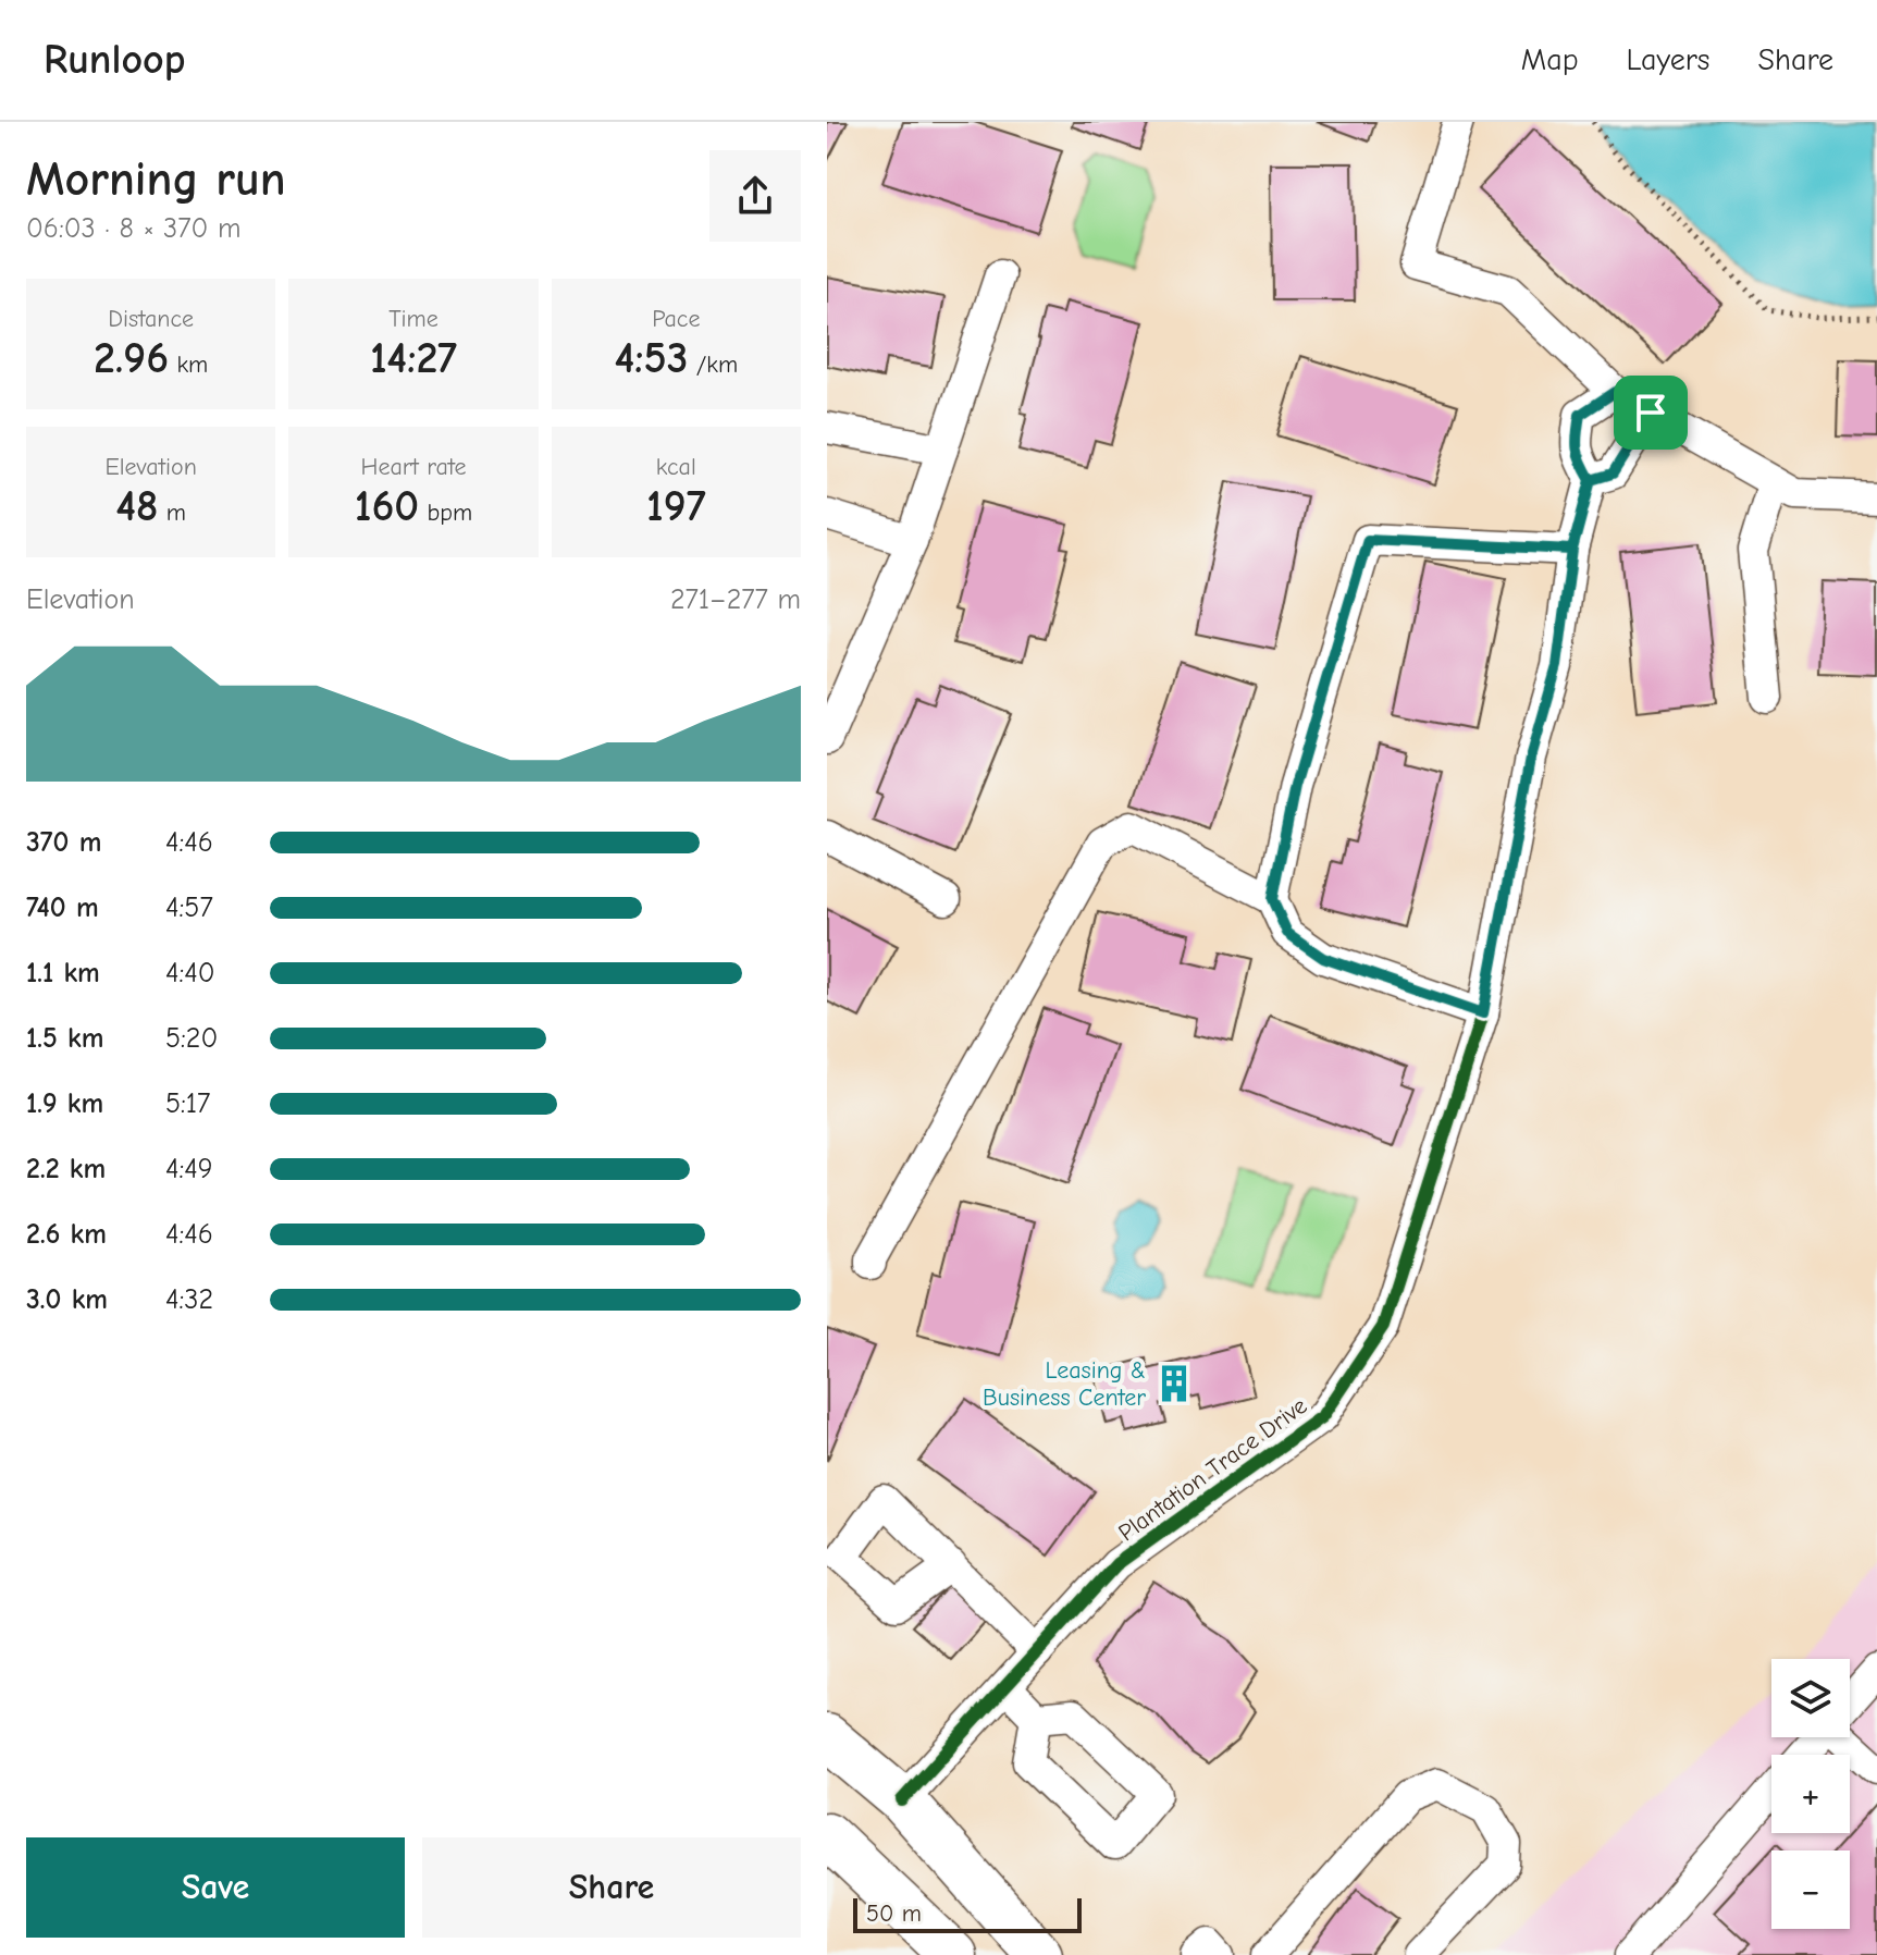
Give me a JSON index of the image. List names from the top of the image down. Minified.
{"streets":{"street":["Plantation Trace Drive"]},"places":{"building":["Leasing & Business Center"]},"scale_bar":"50 m","page":{"header":"Runloop","nav":["Map","Layers","Share"],"heading":["Morning run","06:03 · 8 × 370 m"],"stats":[["Distance","2.96 km"],["Time","14:27"],["Pace","4:53 /km"],["Elevation","48 m"],["Heart rate","160 bpm"],["kcal","197"]],"chart":["Elevation","271–277 m"],"list":[{"name":"370 m","note":"4:46"},{"name":"740 m","note":"4:57"},{"name":"1.1 km","note":"4:40"},{"name":"1.5 km","note":"5:20"},{"name":"1.9 km","note":"5:17"},{"name":"2.2 km","note":"4:49"},{"name":"2.6 km","note":"4:46"},{"name":"3.0 km","note":"4:32"}],"map_buttons":["+","−"],"buttons":["Save","Share"],"scale":"50 m"}}
